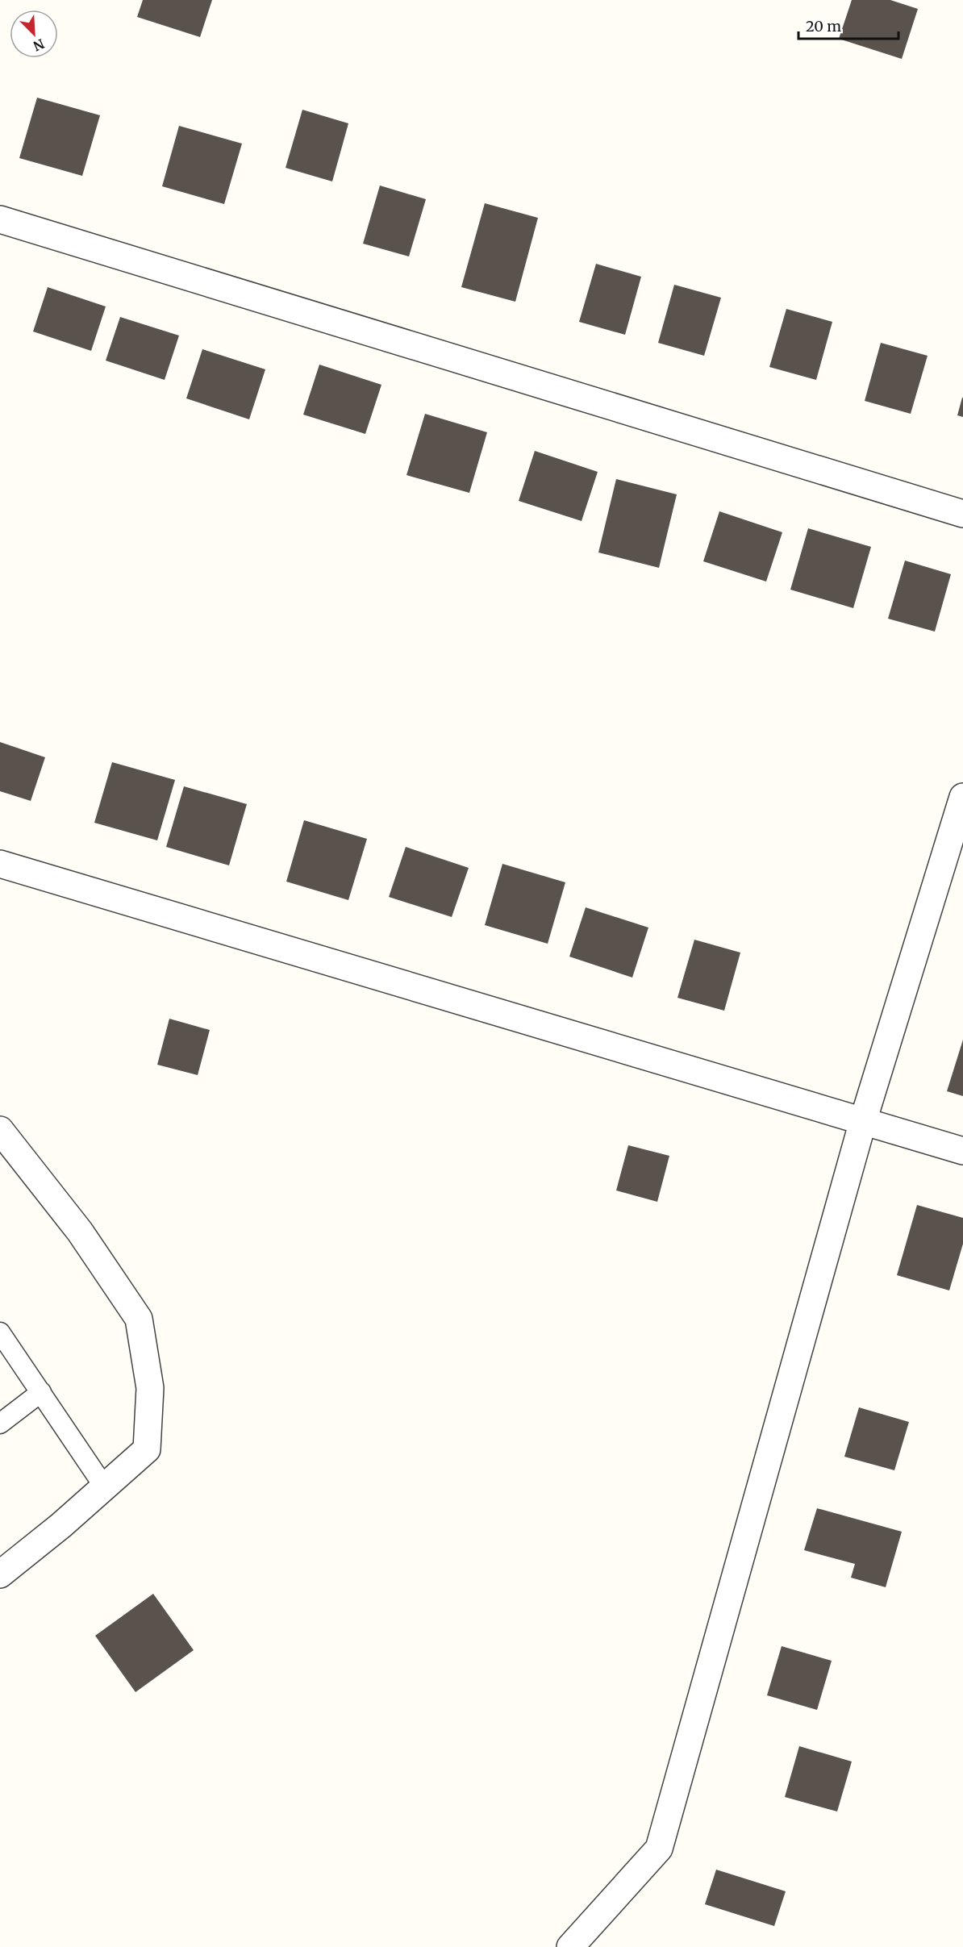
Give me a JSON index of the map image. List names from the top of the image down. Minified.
{"scale_bar":"20 m","north":"bottom right"}
